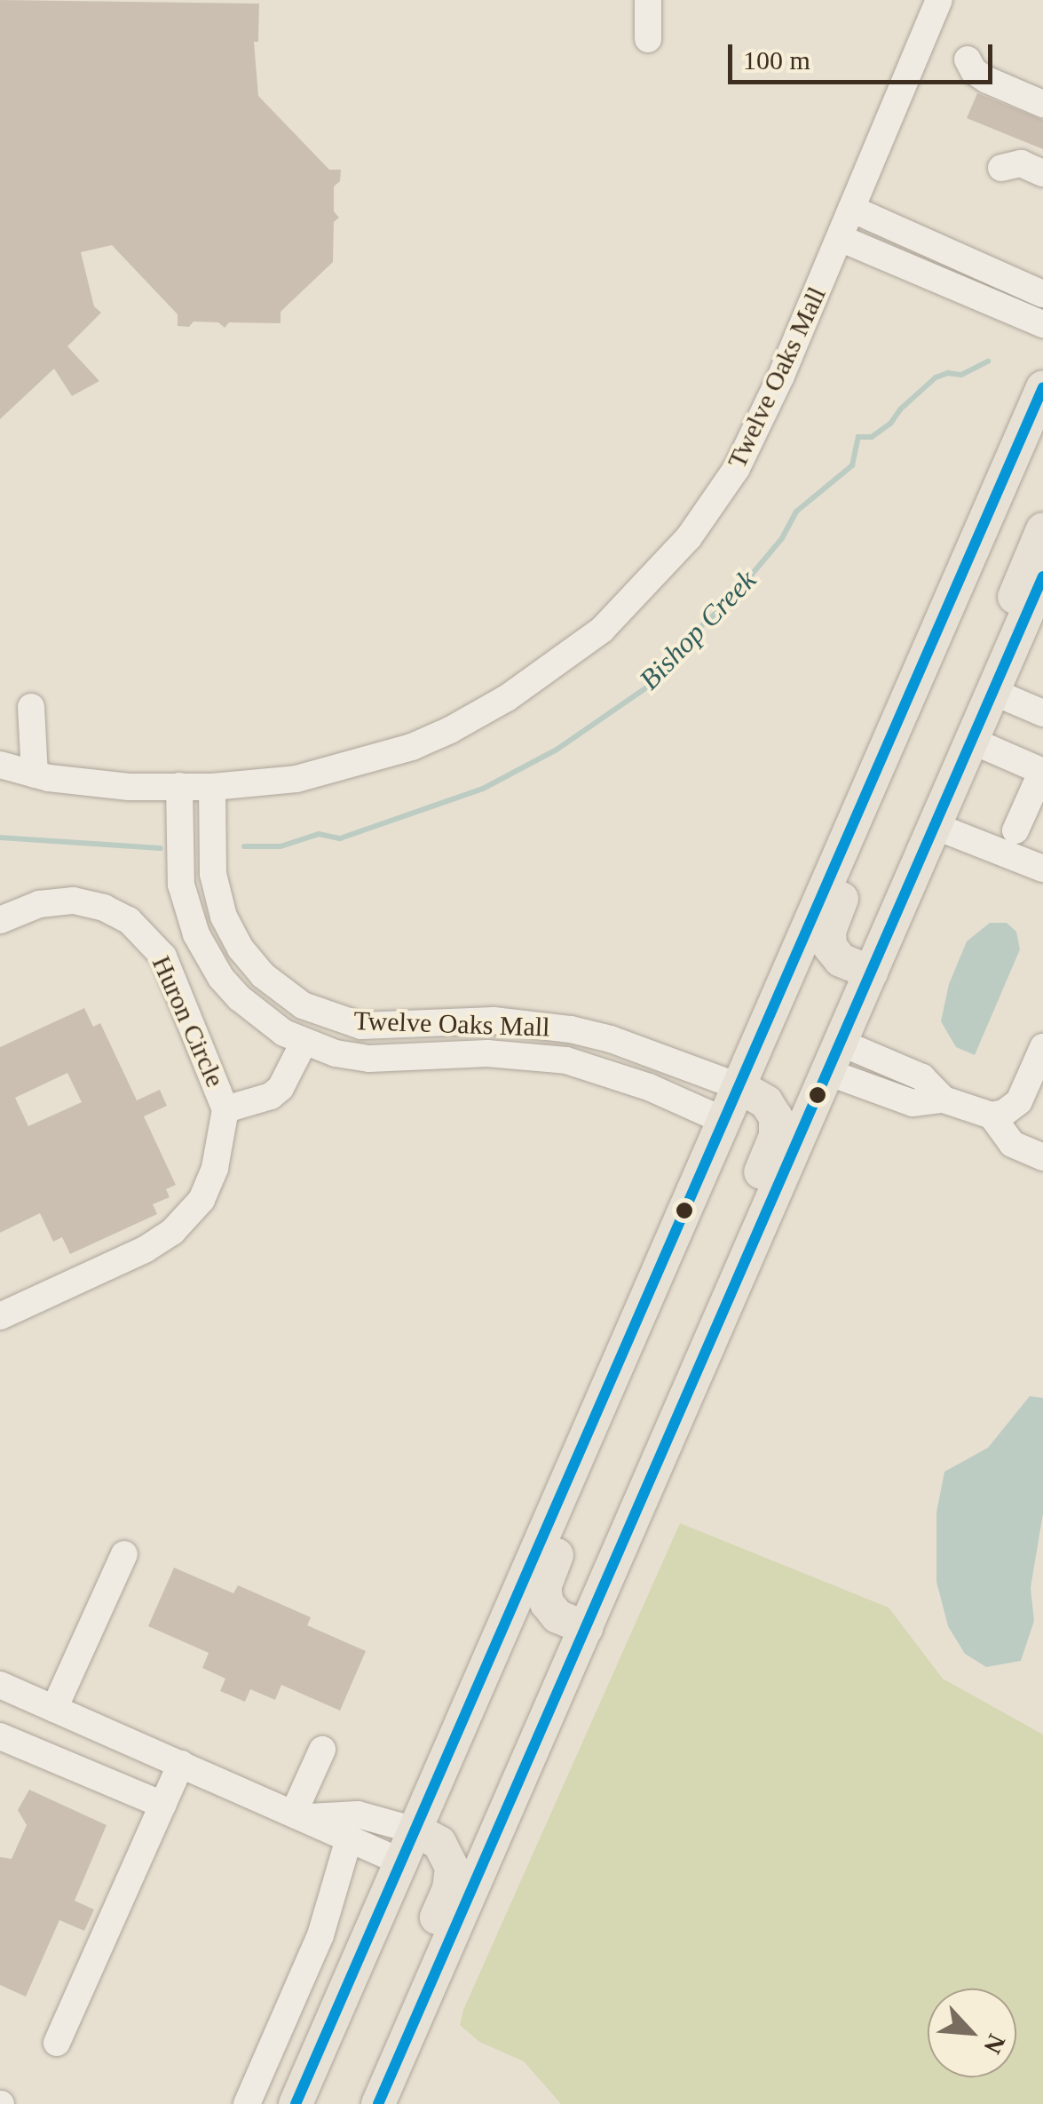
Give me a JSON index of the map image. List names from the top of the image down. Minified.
{"streets":{"street":["Twelve Oaks Mall","Huron Circle"]},"crossings":[["Twelve Oaks Mall","Huron Circle"]],"water":["Bishop Creek"],"scale_bar":"100 m","north":"bottom right"}
